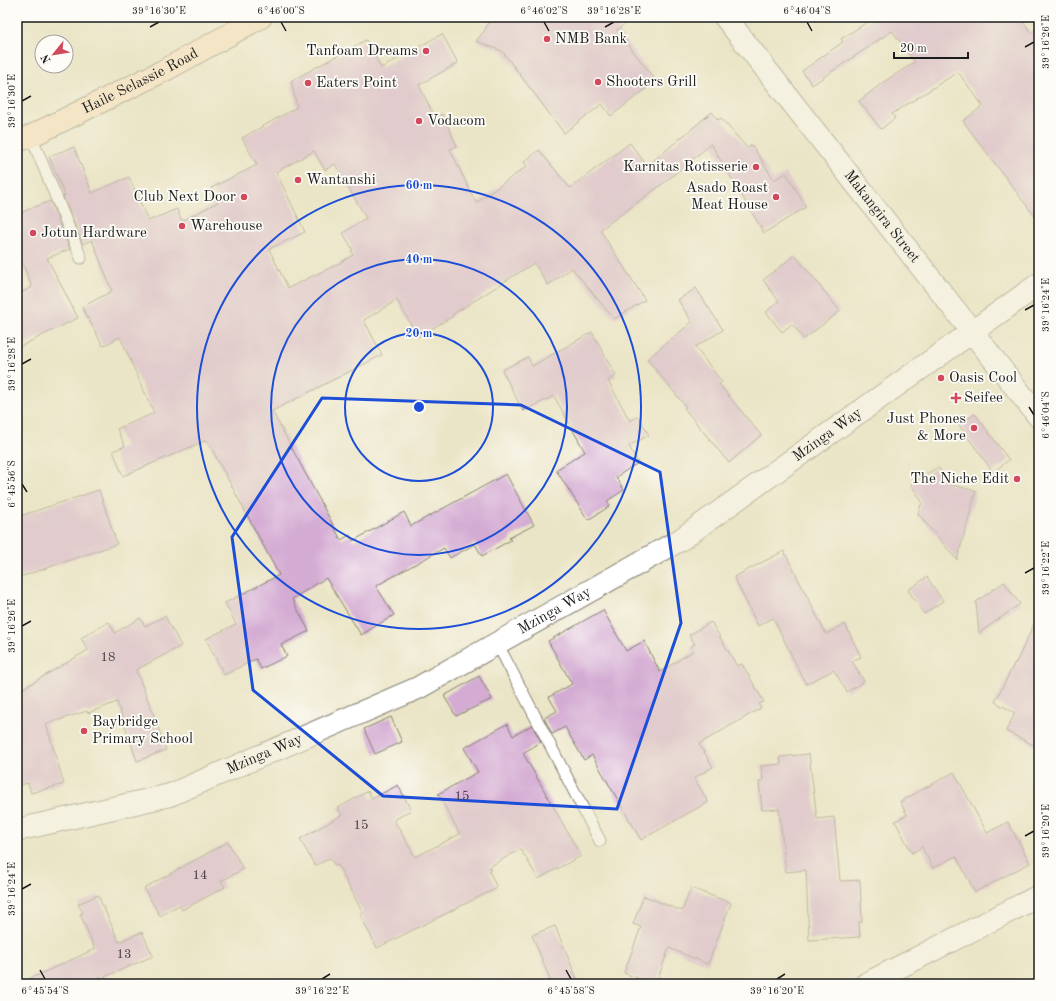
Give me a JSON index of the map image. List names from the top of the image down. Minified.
{"streets":{"street":["Haile Selassie Road","Makangira Street","Mzinga Way"]},"crossings":[["Makangira Street","Mzinga Way"]],"places":{"other":["NMB Bank","Tanfoam Dreams","Shooters Grill","Eaters Point","Vodacom","Karnitas Rotisserie","Wantanshi","Club Next Door","Asado Roast Meat House","Warehouse","Jotun Hardware","Oasis Cool","Just Phones & More","The Niche Edit","Baybridge Primary School"],"health":["Seifee"]},"house_numbers":["18","15","15","14","13"],"scale_bar":"20 m","north":"bottom left","coordinates":["39°16'30\"E","6°46'00\"S","6°46'02\"S","39°16'28\"E","6°46'04\"S","39°16'26\"E","39°16'24\"E","6°45'56\"S","39°16'22\"E","39°16'20\"E","6°45'54\"S","6°45'58\"S"],"rings":["60 m","40 m","20 m"]}
